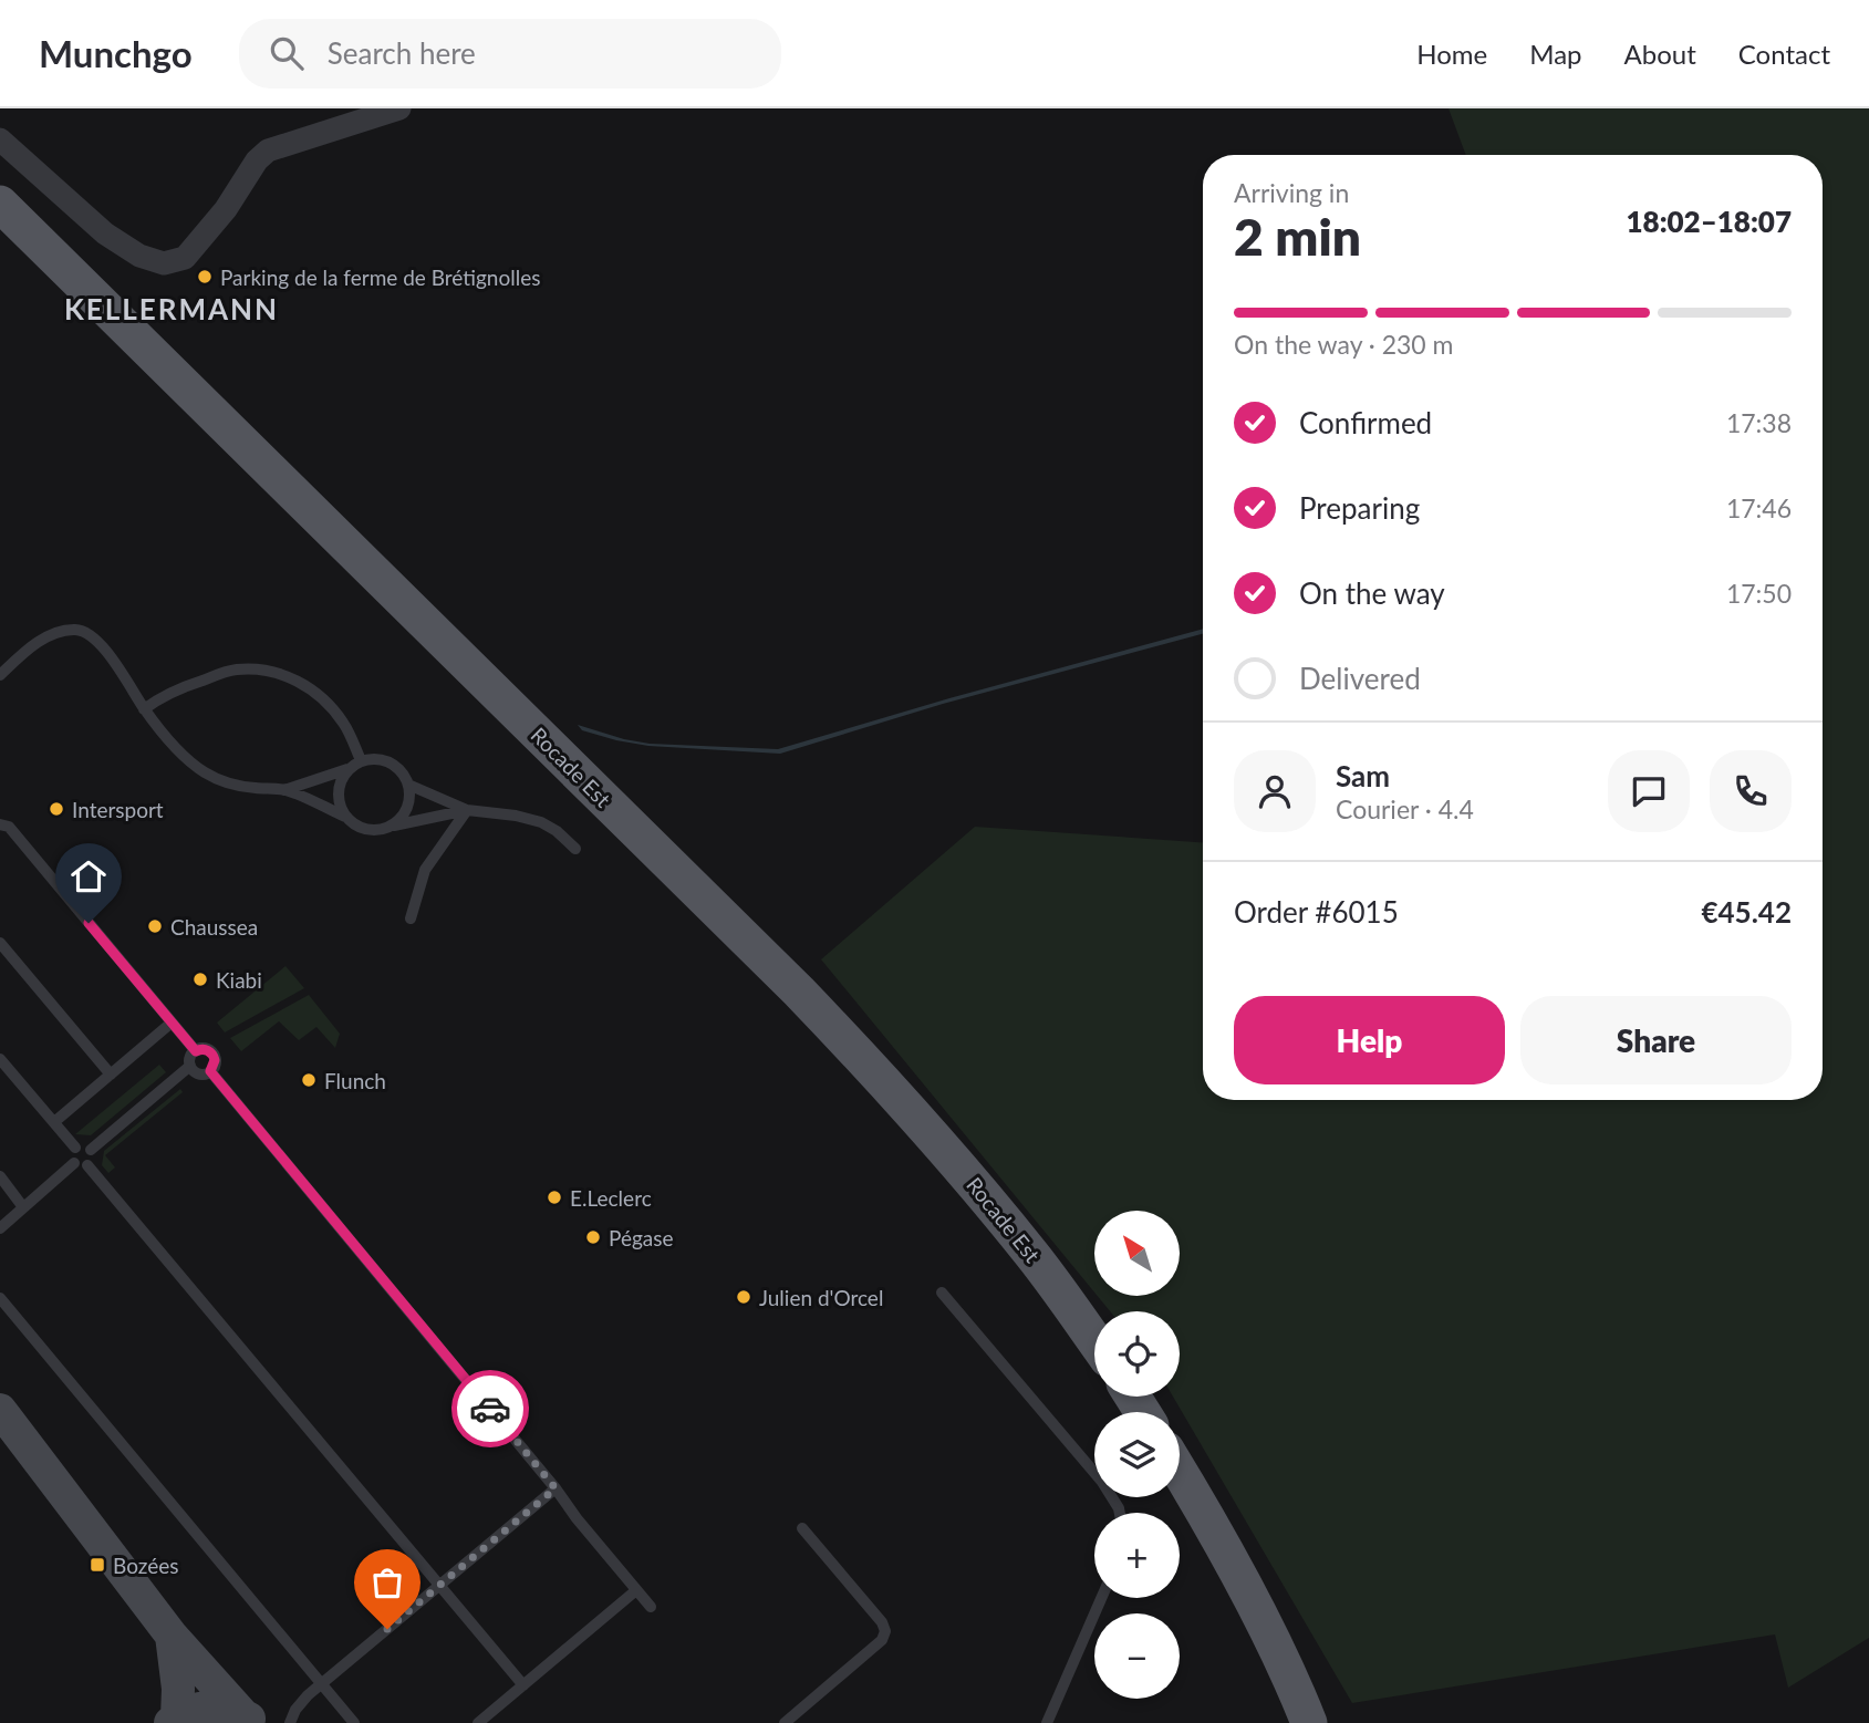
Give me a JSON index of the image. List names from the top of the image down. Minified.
{"streets":{"main road":["Rocade Est"]},"districts":["KELLERMANN"],"places":{"other":["Parking de la ferme de Brétignolles","Intersport","Chaussea","Kiabi","Flunch","E.Leclerc","Pégase","Julien d'Orcel"],"transit":["Bozées"]},"north":"top left","page":{"header":"Munchgo","search":"Search here","nav":["Home","Map","About","Contact"],"heading":["2 min","Arriving in","18:02–18:07"],"panel":["Sam","Courier · 4.4","Order #6015","€45.42"],"bar":"On the way · 230 m","list":[["Confirmed","17:38"],["Preparing","17:46"],["On the way","17:50"],"Delivered"],"buttons":["Help","Share"],"map_buttons":["+","−"]}}
